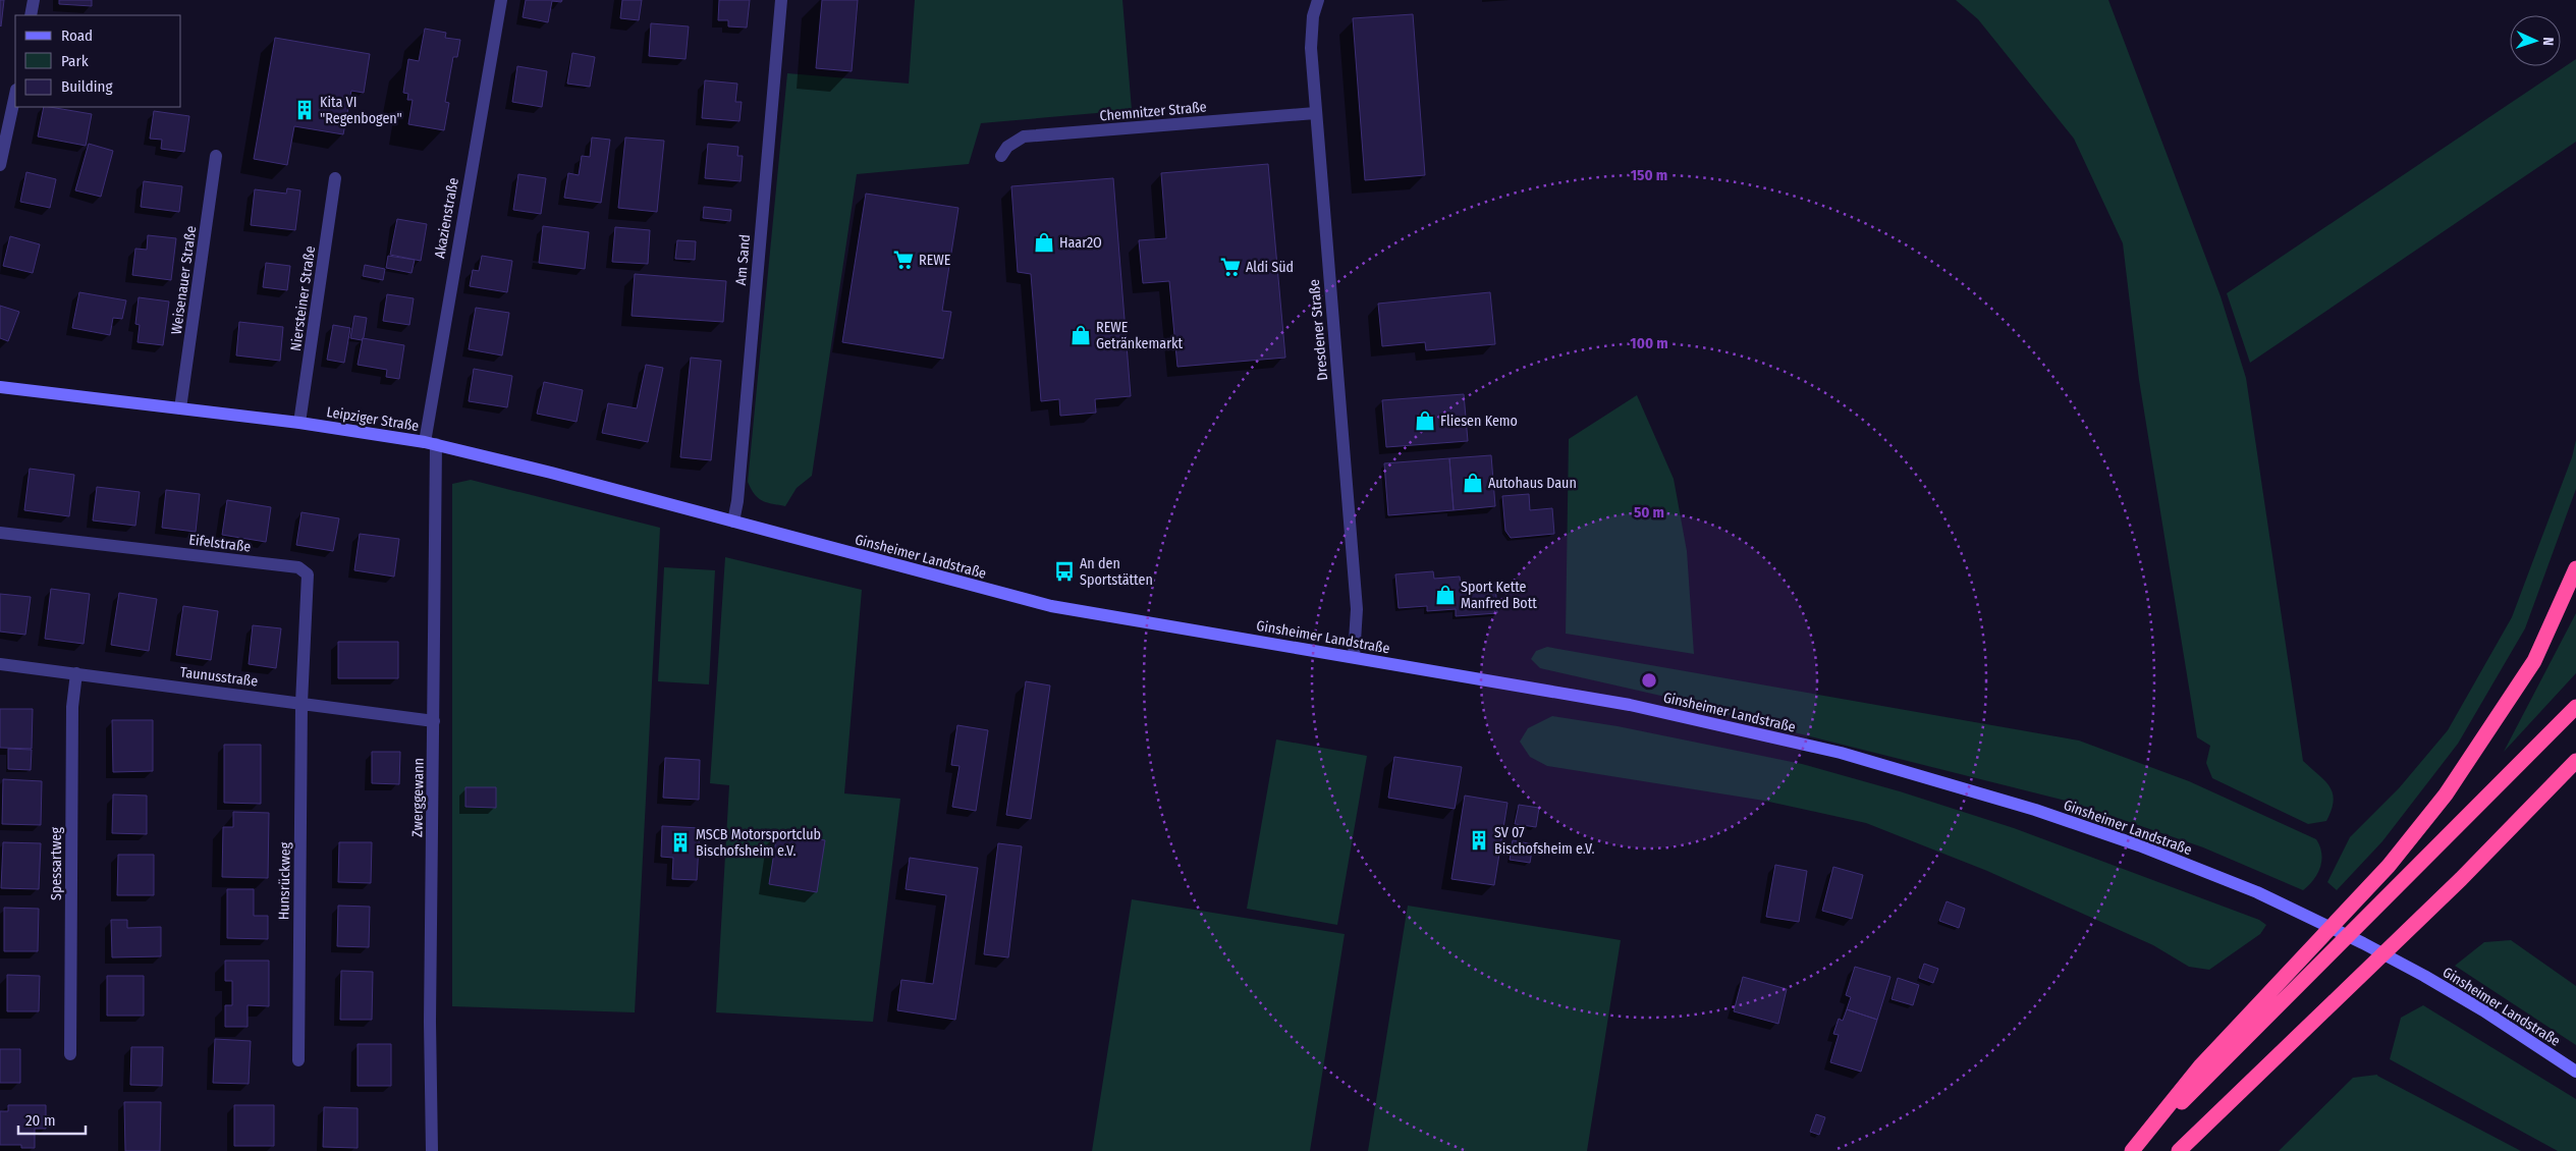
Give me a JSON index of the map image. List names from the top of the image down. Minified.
{"streets":{"main road":["Leipziger Straße","Ginsheimer Landstraße"],"street":["Chemnitzer Straße","Akazienstraße","Am Sand","Weisenauer Straße","Niersteiner Straße","Dresdener Straße","Eifelstraße","Taunusstraße","Zwerggewann","Spessartweg","Hunsrückweg"]},"crossings":[["Chemnitzer Straße","Dresdener Straße"],["Akazienstraße","Leipziger Straße"],["Akazienstraße","Zwerggewann"],["Am Sand","Leipziger Straße"],["Am Sand","Ginsheimer Landstraße"],["Weisenauer Straße","Leipziger Straße"],["Niersteiner Straße","Leipziger Straße"],["Dresdener Straße","Ginsheimer Landstraße"],["Leipziger Straße","Ginsheimer Landstraße"],["Leipziger Straße","Zwerggewann"],["Eifelstraße","Taunusstraße"],["Eifelstraße","Hunsrückweg"],["Taunusstraße","Zwerggewann"],["Taunusstraße","Spessartweg"],["Taunusstraße","Hunsrückweg"]],"places":{"building":["Kita VI \"Regenbogen\"","SV 07 Bischofsheim e.V.","MSCB Motorsportclub Bischofsheim e.V."],"shop":["Haar2O","REWE Getränkemarkt","Fliesen Kemo","Autohaus Daun","Sport Kette Manfred Bott"],"supermarket":["REWE","Aldi Süd"],"bus stop":["An den Sportstätten"]},"legend":["Road","Park","Building"],"scale_bar":"20 m","north":"right","rings":["150 m","100 m","50 m"]}
